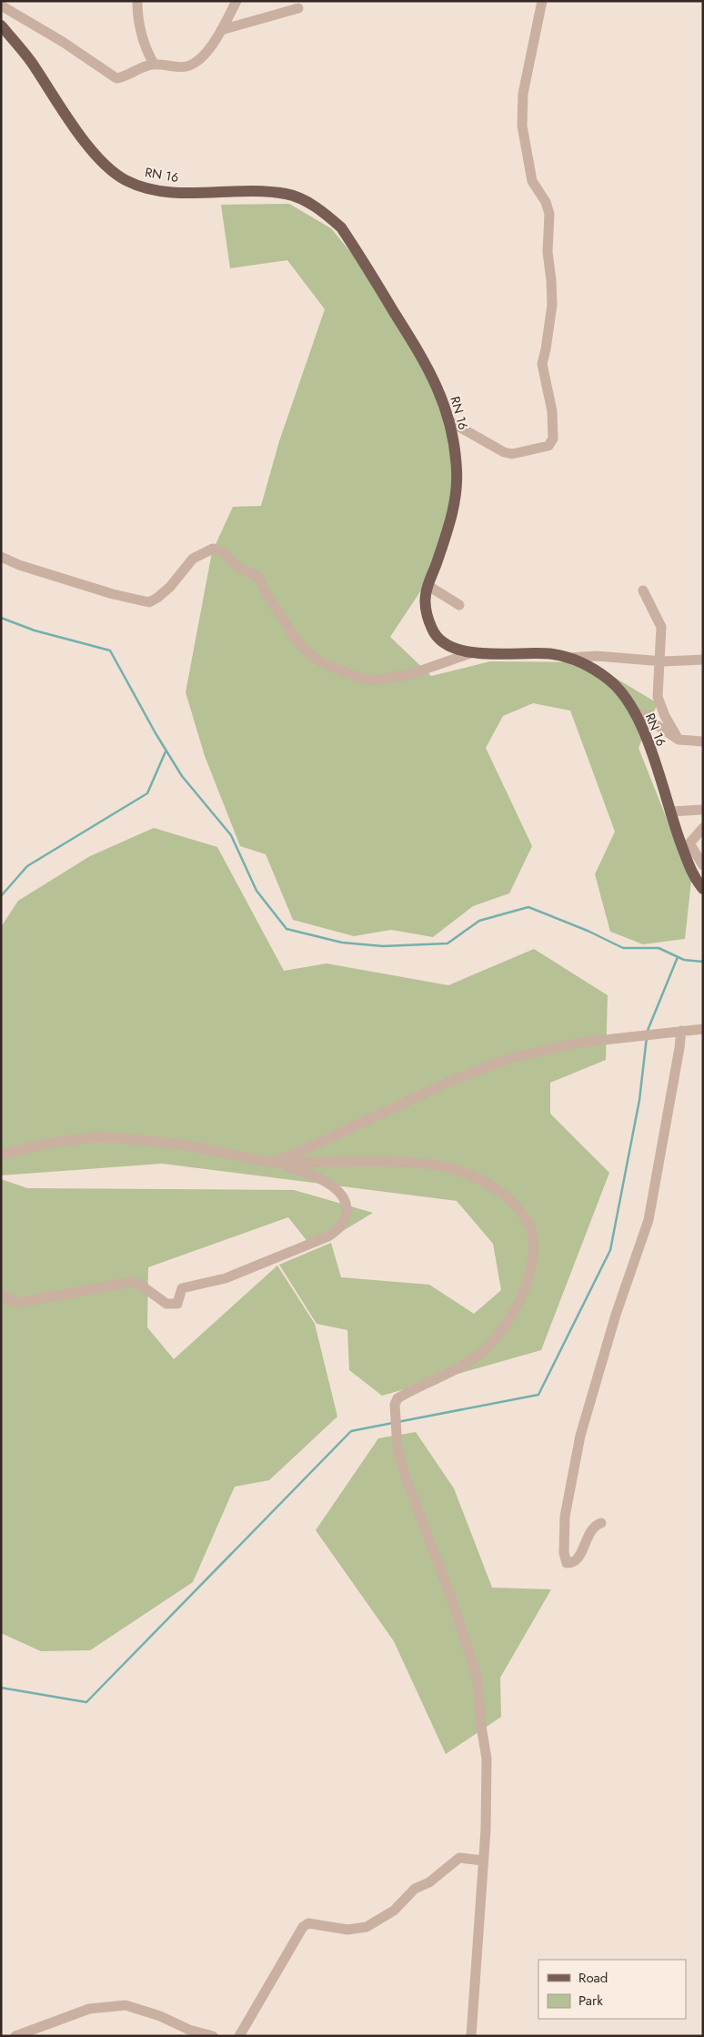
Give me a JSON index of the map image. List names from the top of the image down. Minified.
{"streets":{"main road":["RN 16"]},"legend":["Road","Park"]}
